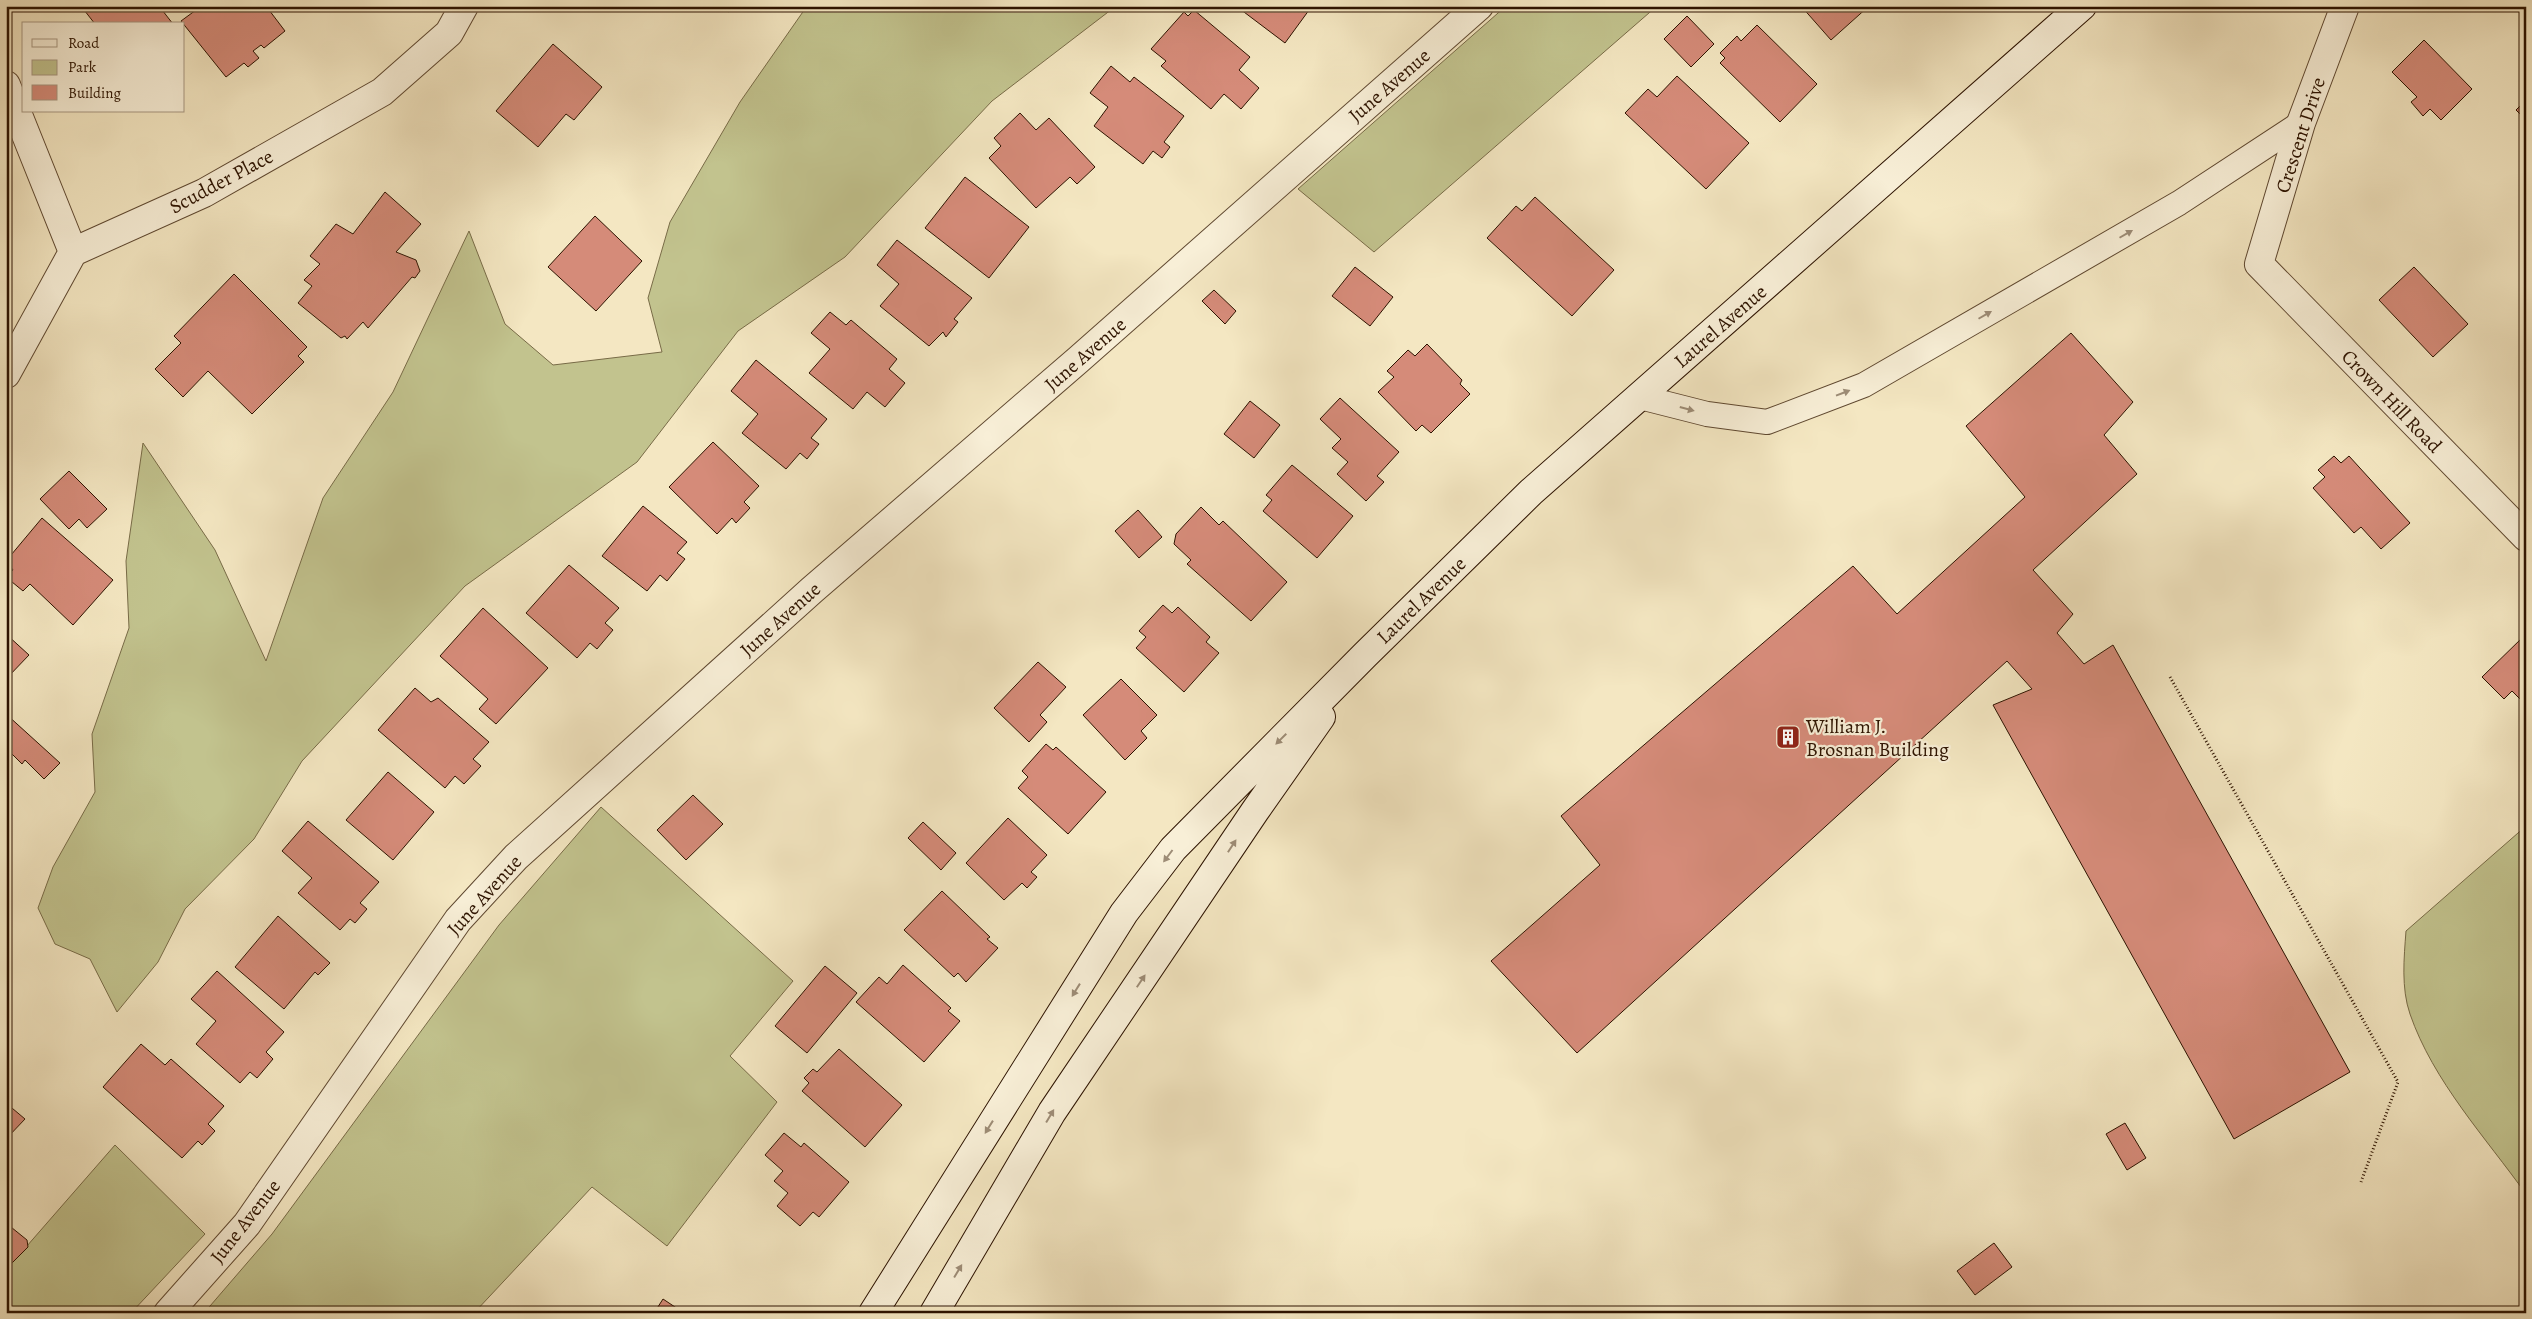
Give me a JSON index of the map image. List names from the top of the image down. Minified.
{"streets":{"street":["June Avenue","Crescent Drive","Scudder Place","Laurel Avenue","Crown Hill Road"]},"crossings":[["Crescent Drive","Crown Hill Road"]],"places":{"building":["William J. Brosnan Building"]},"legend":["Road","Park","Building"]}
